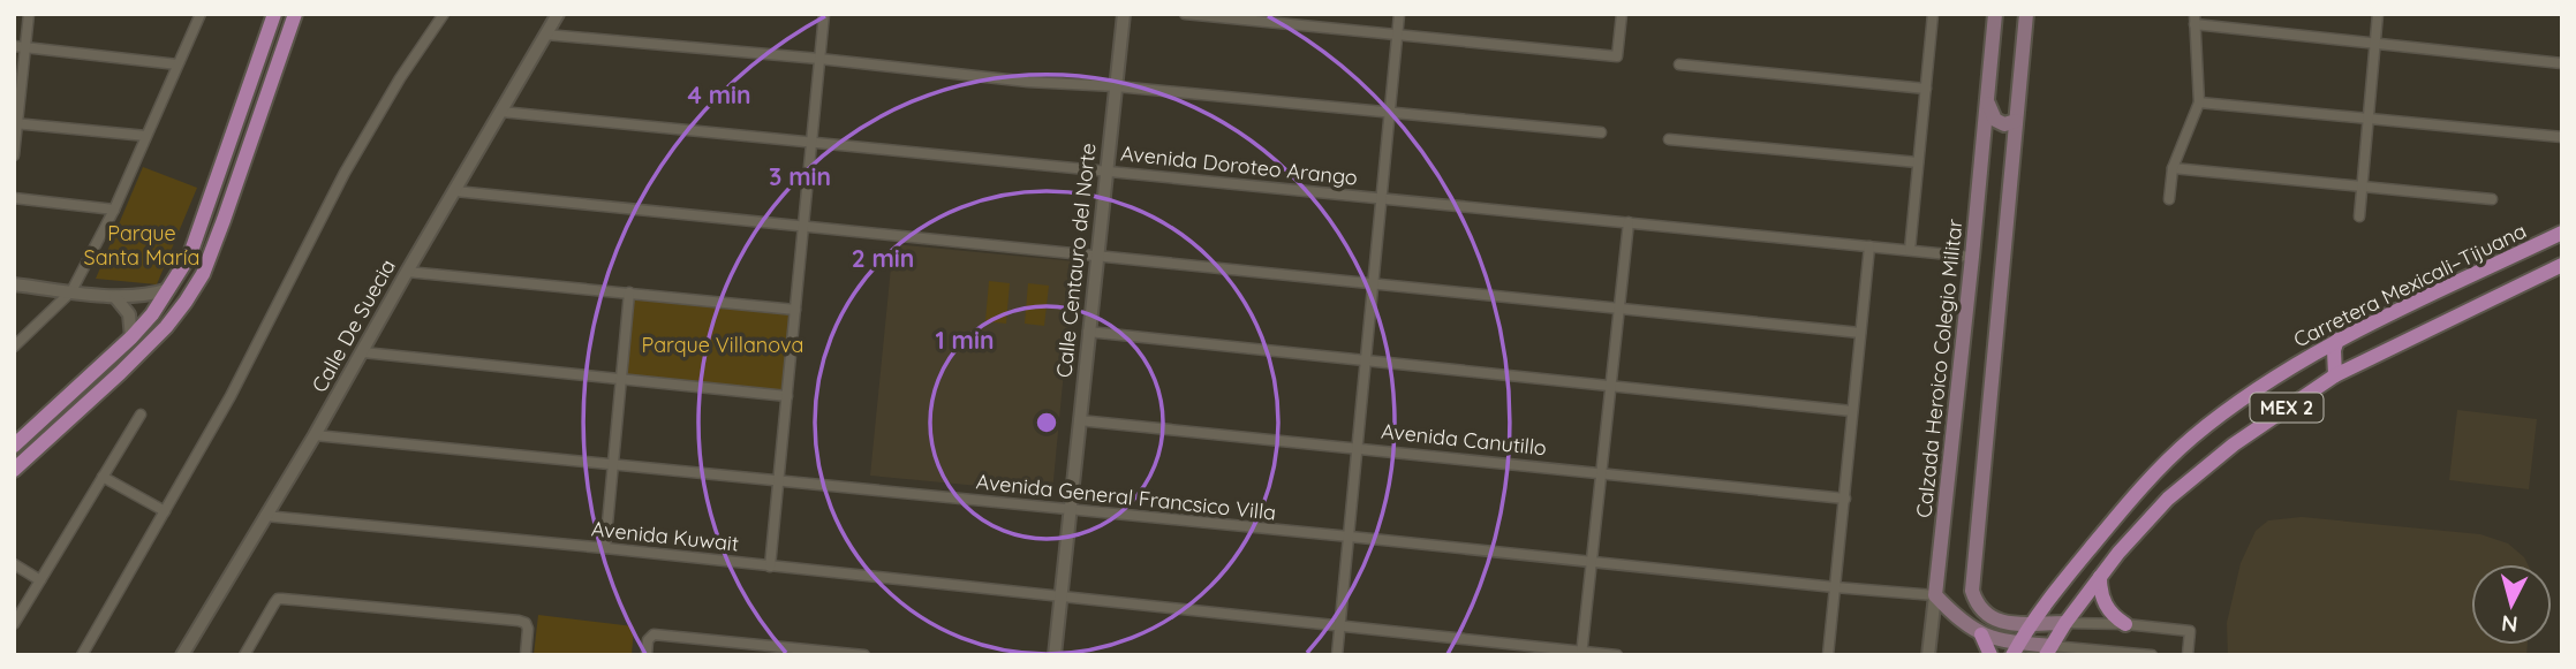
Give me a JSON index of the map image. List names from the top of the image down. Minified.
{"streets":{"main road":["Carretera Mexicali–Tijuana","Calzada Heroico Colegio Militar","MEX 2"],"street":["Avenida Doroteo Arango","Calle Centauro del Norte","Calle De Suecia","Avenida Canutillo","Avenida General Francsico Villa","Avenida Kuwait"]},"crossings":[["Avenida Doroteo Arango","Calle Centauro del Norte"],["Avenida Doroteo Arango","Calle De Suecia"],["Avenida Doroteo Arango","Calzada Heroico Colegio Militar"],["Calle Centauro del Norte","Avenida Canutillo"],["Calle Centauro del Norte","Avenida General Francsico Villa"],["Calle Centauro del Norte","Avenida Kuwait"],["Calle De Suecia","Avenida General Francsico Villa"],["Calle De Suecia","Avenida Kuwait"],["Calzada Heroico Colegio Militar","Avenida General Francsico Villa"]],"parks":["Parque Santa María","Parque Villanova"],"north":"bottom","rings":["4 min","3 min","2 min","1 min"]}
